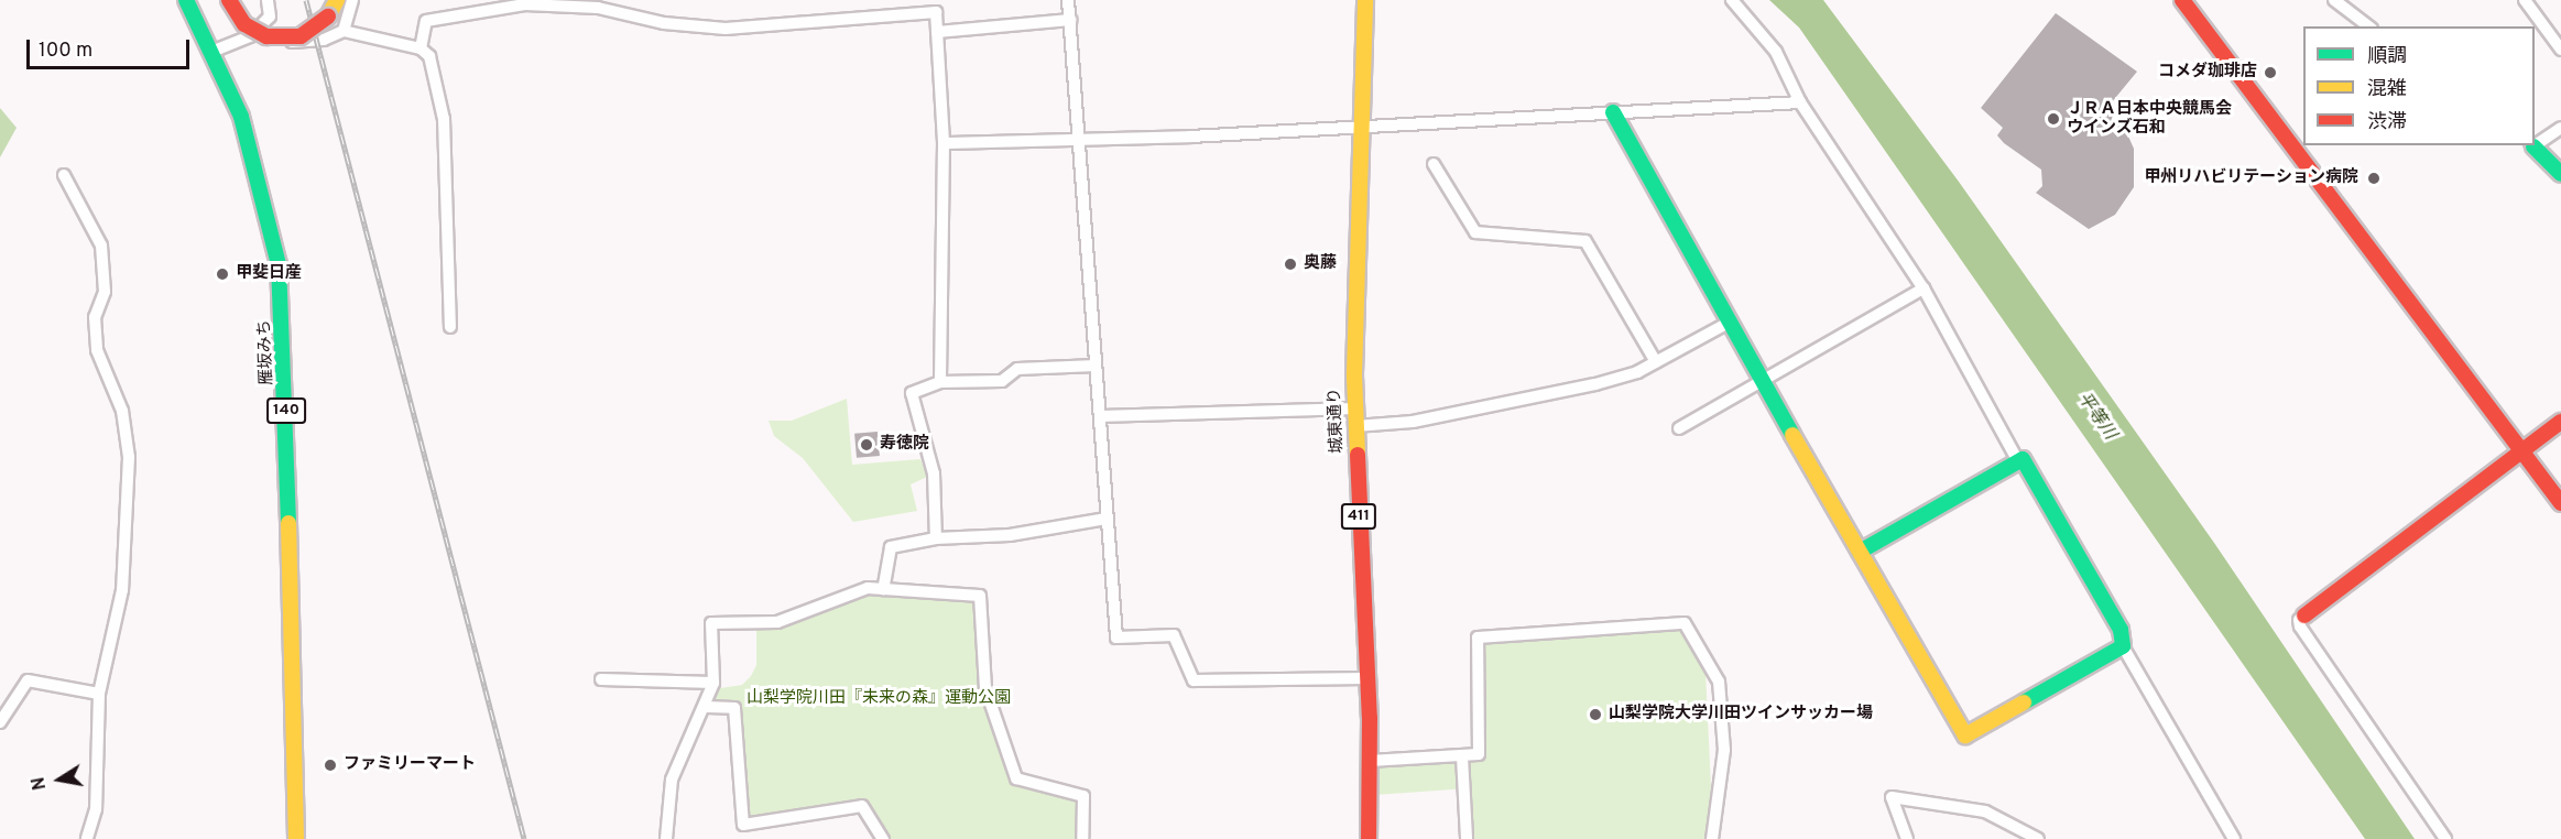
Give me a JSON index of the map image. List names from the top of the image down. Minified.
{"streets":{"main road":["雁坂みち","140","城東通り","411"]},"water":["平等川"],"parks":["山梨学院川田『未来の森』運動公園"],"places":["コメダ珈琲店","ＪＲＡ日本中央競馬会 ウインズ石和","甲州リハビリテーション病院","奥藤","甲斐日産","寿徳院","山梨学院大学川田ツインサッカー場","ファミリーマート"],"legend":["順調","混雑","渋滞"],"scale_bar":"100 m","north":"left"}
